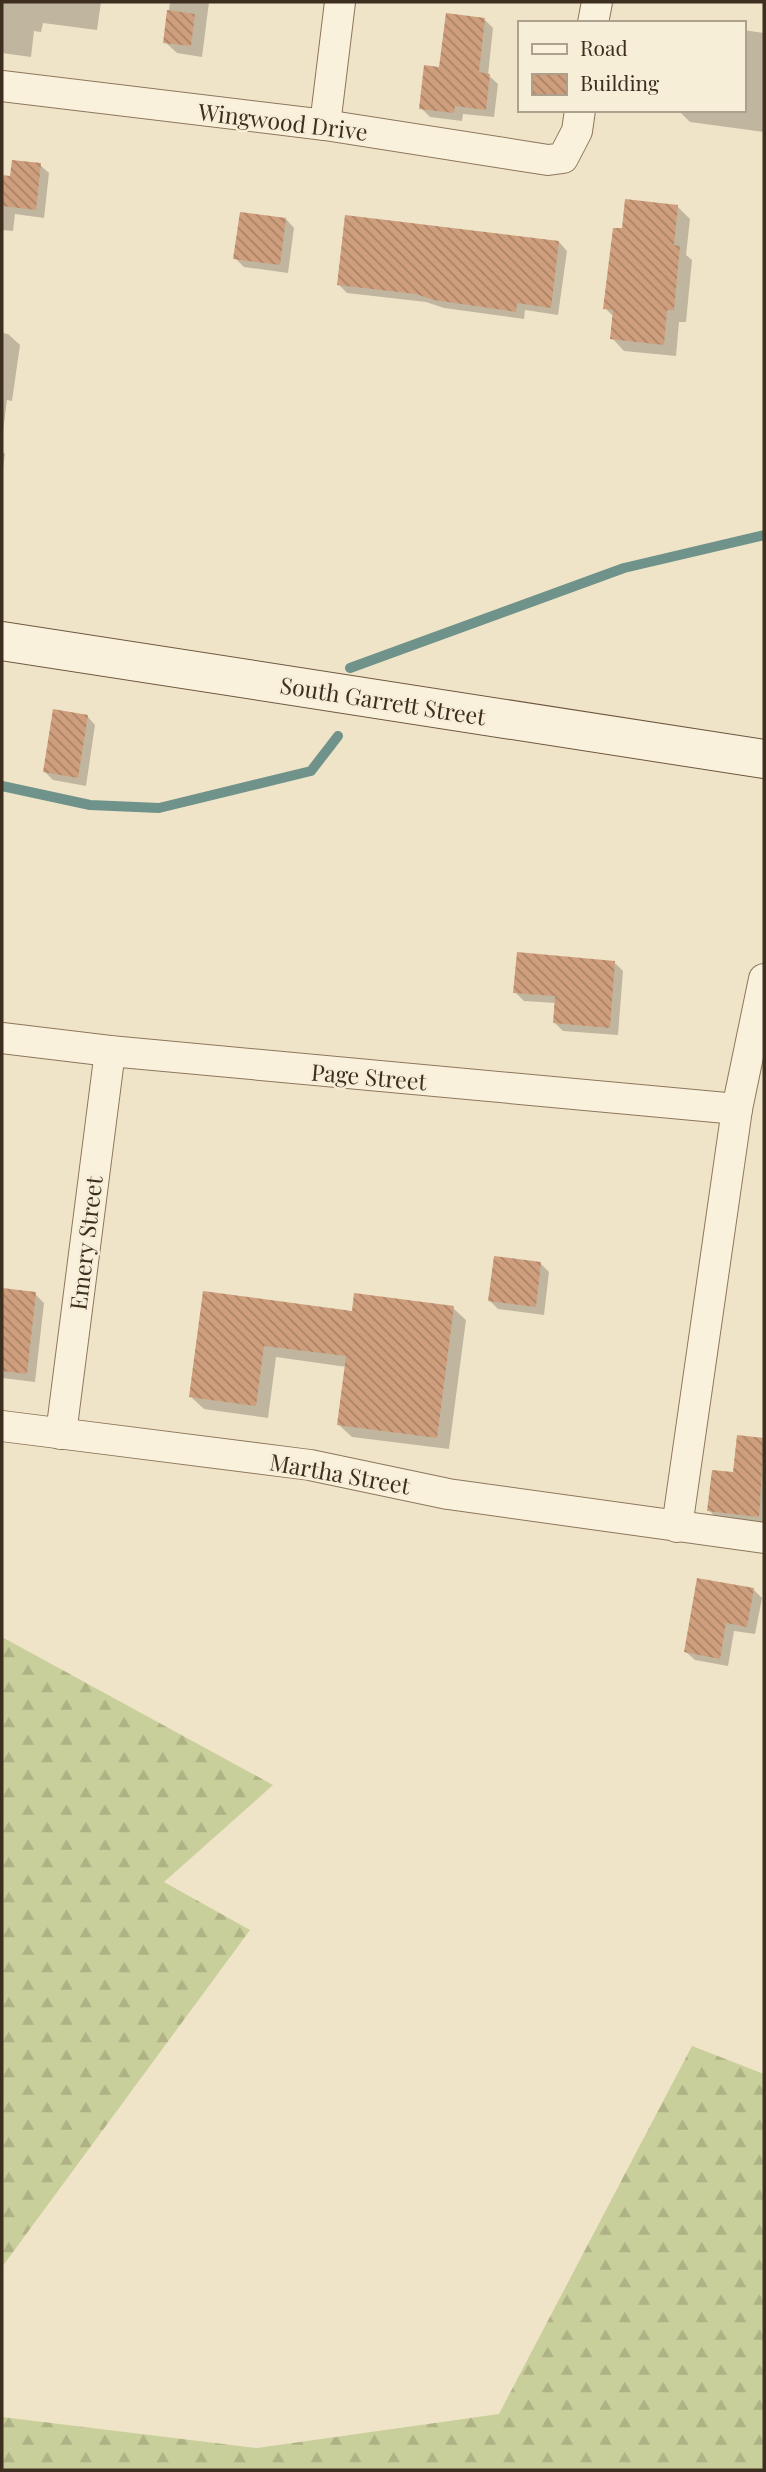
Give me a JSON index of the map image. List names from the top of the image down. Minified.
{"streets":{"street":["Wingwood Drive","South Garrett Street","Page Street","Emery Street","Martha Street"]},"crossings":[["Page Street","Emery Street"],["Emery Street","Martha Street"]],"legend":["Road","Building"]}
